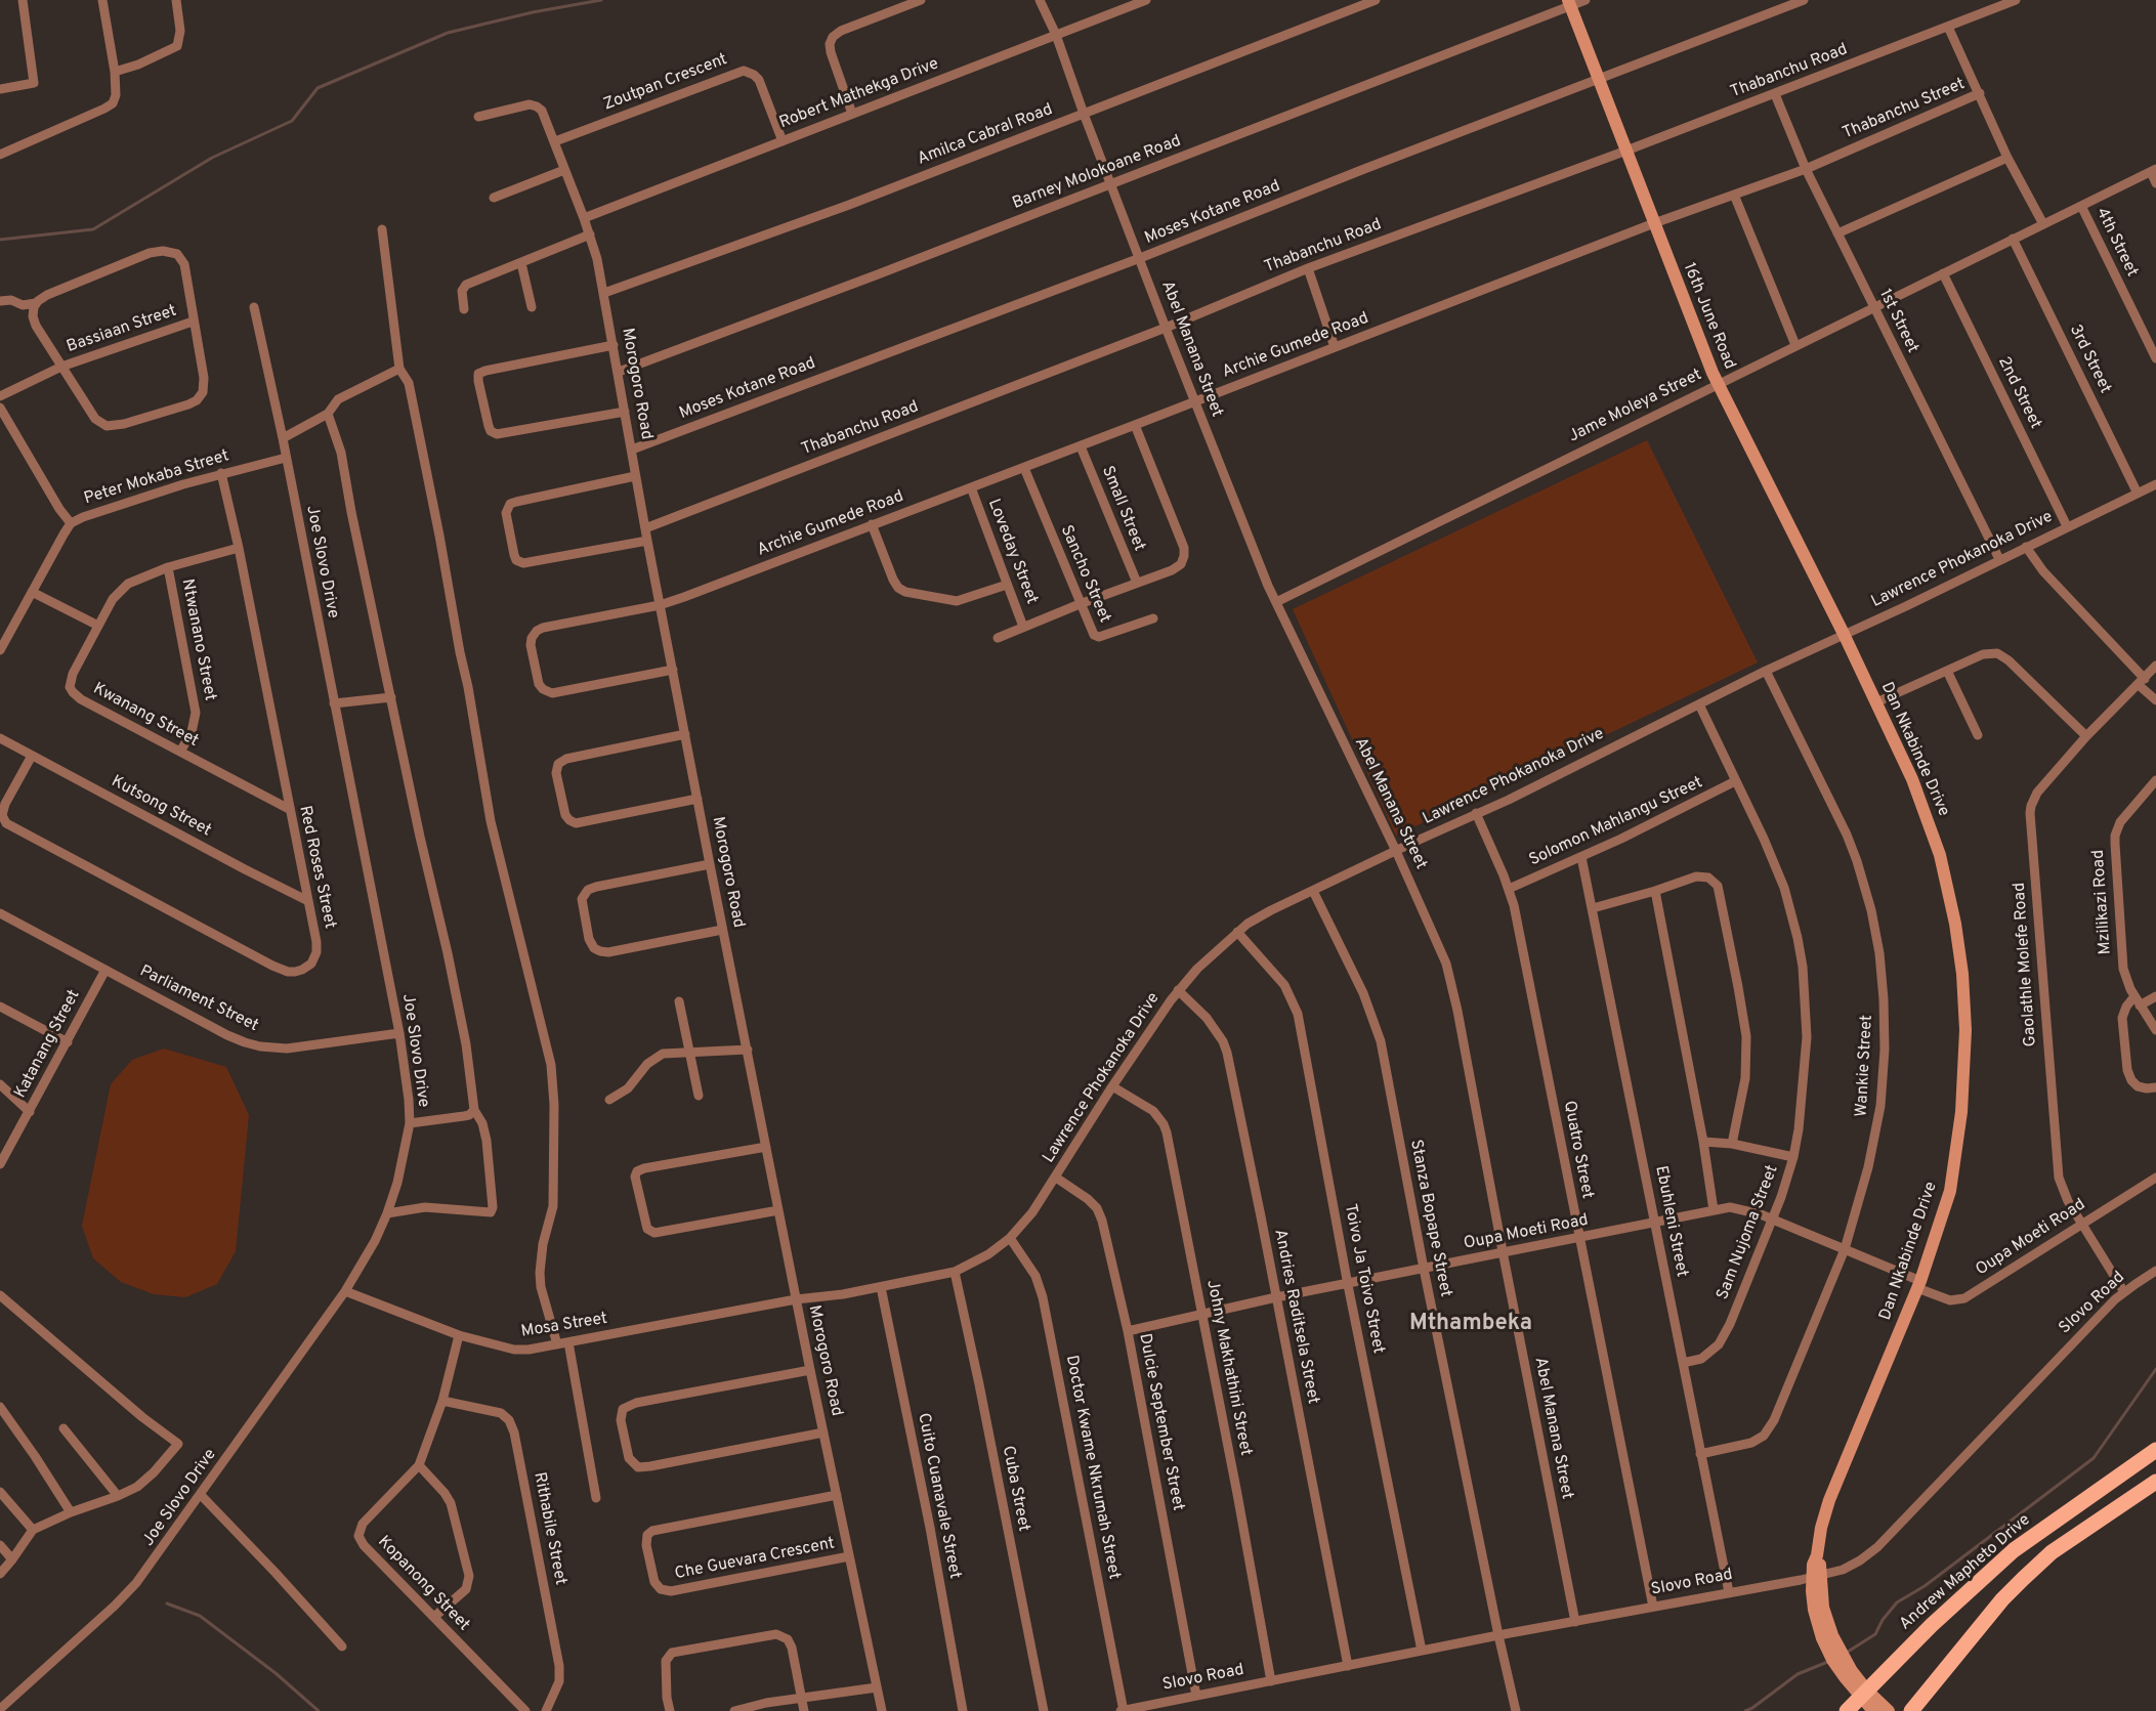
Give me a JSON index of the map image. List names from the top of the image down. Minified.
{"streets":{"main road":["Andrew Mapheto Drive"],"street":["Thabanchu Road","Zoutpan Crescent","Robert Mathekga Drive","Thabanchu Street","Amilca Cabral Road","Barney Molokoane Road","Moses Kotane Road","4th Street","16th June Road","1st Street","Bassiaan Street","Archie Gumede Road","Abel Manana Street","3rd Street","Morogoro Road","2nd Street","Jame Moleya Street","Peter Mokaba Street","Small Street","Loveday Street","Lawrence Phokanoka Drive","Joe Slovo Drive","Sancho Street","Ntwanano Street","Kwanang Street","Dan Nkabinde Drive","Kutsong Street","Solomon Mahlangu Street","Red Roses Street","Mzilikazi Road","Gaolathle Molefe Road","Parliament Street","Katanang Street","Wankie Street","Quatro Street","Stanza Bopape Street","Ebuhleni Street","Oupa Moeti Road","Sam Nujoma Street","Toivo Ja Toivo Street","Slovo Road","Andries Raditsela Street","Mosa Street","Johny Makhathini Street","Dulcie September Street","Doctor Kwame Nkrumah Street","Cuba Street","Cuito Cuanavale Street","Rithabile Street","Che Guevara Crescent","Kopanong Street"]},"crossings":[["Thabanchu Road","Thabanchu Street"],["Thabanchu Road","16th June Road"],["Thabanchu Road","1st Street"],["Thabanchu Road","Abel Manana Street"],["Thabanchu Road","Morogoro Road"],["Zoutpan Crescent","Robert Mathekga Drive"],["Zoutpan Crescent","Morogoro Road"],["Robert Mathekga Drive","Abel Manana Street"],["Robert Mathekga Drive","Morogoro Road"],["Thabanchu Street","1st Street"],["Thabanchu Street","Archie Gumede Road"],["Amilca Cabral Road","Abel Manana Street"],["Amilca Cabral Road","Morogoro Road"],["Barney Molokoane Road","16th June Road"],["Barney Molokoane Road","Abel Manana Street"],["Barney Molokoane Road","Morogoro Road"],["Moses Kotane Road","16th June Road"],["Moses Kotane Road","Abel Manana Street"],["Moses Kotane Road","Morogoro Road"],["4th Street","Jame Moleya Street"],["16th June Road","Archie Gumede Road"],["16th June Road","Jame Moleya Street"],["16th June Road","Lawrence Phokanoka Drive"],["16th June Road","Dan Nkabinde Drive"],["1st Street","Archie Gumede Road"],["1st Street","Jame Moleya Street"],["1st Street","Lawrence Phokanoka Drive"],["Archie Gumede Road","Abel Manana Street"],["Archie Gumede Road","Morogoro Road"],["Archie Gumede Road","Small Street"],["Archie Gumede Road","Loveday Street"],["Archie Gumede Road","Sancho Street"],["Abel Manana Street","Jame Moleya Street"],["Abel Manana Street","Lawrence Phokanoka Drive"],["Abel Manana Street","Oupa Moeti Road"],["Abel Manana Street","Slovo Road"],["3rd Street","Jame Moleya Street"],["3rd Street","Lawrence Phokanoka Drive"],["Morogoro Road","Lawrence Phokanoka Drive"],["Morogoro Road","Mosa Street"],["Morogoro Road","Che Guevara Crescent"],["2nd Street","Jame Moleya Street"],["2nd Street","Lawrence Phokanoka Drive"],["Peter Mokaba Street","Joe Slovo Drive"],["Peter Mokaba Street","Red Roses Street"],["Lawrence Phokanoka Drive","Dan Nkabinde Drive"],["Lawrence Phokanoka Drive","Wankie Street"],["Lawrence Phokanoka Drive","Quatro Street"],["Lawrence Phokanoka Drive","Stanza Bopape Street"],["Lawrence Phokanoka Drive","Sam Nujoma Street"],["Lawrence Phokanoka Drive","Toivo Ja Toivo Street"],["Lawrence Phokanoka Drive","Andries Raditsela Street"],["Lawrence Phokanoka Drive","Mosa Street"],["Lawrence Phokanoka Drive","Johny Makhathini Street"],["Lawrence Phokanoka Drive","Dulcie September Street"],["Lawrence Phokanoka Drive","Doctor Kwame Nkrumah Street"],["Lawrence Phokanoka Drive","Cuba Street"],["Lawrence Phokanoka Drive","Cuito Cuanavale Street"],["Joe Slovo Drive","Parliament Street"],["Joe Slovo Drive","Mosa Street"],["Ntwanano Street","Kwanang Street"],["Kwanang Street","Red Roses Street"],["Dan Nkabinde Drive","Oupa Moeti Road"],["Dan Nkabinde Drive","Slovo Road"],["Dan Nkabinde Drive","Andrew Mapheto Drive"],["Kutsong Street","Red Roses Street"],["Solomon Mahlangu Street","Quatro Street"],["Solomon Mahlangu Street","Ebuhleni Street"],["Solomon Mahlangu Street","Sam Nujoma Street"],["Gaolathle Molefe Road","Oupa Moeti Road"],["Gaolathle Molefe Road","Slovo Road"],["Parliament Street","Katanang Street"],["Wankie Street","Ebuhleni Street"],["Wankie Street","Oupa Moeti Road"],["Quatro Street","Oupa Moeti Road"],["Quatro Street","Slovo Road"],["Stanza Bopape Street","Oupa Moeti Road"],["Stanza Bopape Street","Slovo Road"],["Ebuhleni Street","Oupa Moeti Road"],["Ebuhleni Street","Sam Nujoma Street"],["Ebuhleni Street","Slovo Road"],["Oupa Moeti Road","Sam Nujoma Street"],["Oupa Moeti Road","Toivo Ja Toivo Street"],["Oupa Moeti Road","Andries Raditsela Street"],["Oupa Moeti Road","Johny Makhathini Street"],["Oupa Moeti Road","Dulcie September Street"],["Toivo Ja Toivo Street","Slovo Road"],["Slovo Road","Andries Raditsela Street"],["Slovo Road","Johny Makhathini Street"],["Slovo Road","Dulcie September Street"],["Slovo Road","Doctor Kwame Nkrumah Street"],["Mosa Street","Kopanong Street"],["Rithabile Street","Kopanong Street"]],"districts":["Mthambeka"]}
